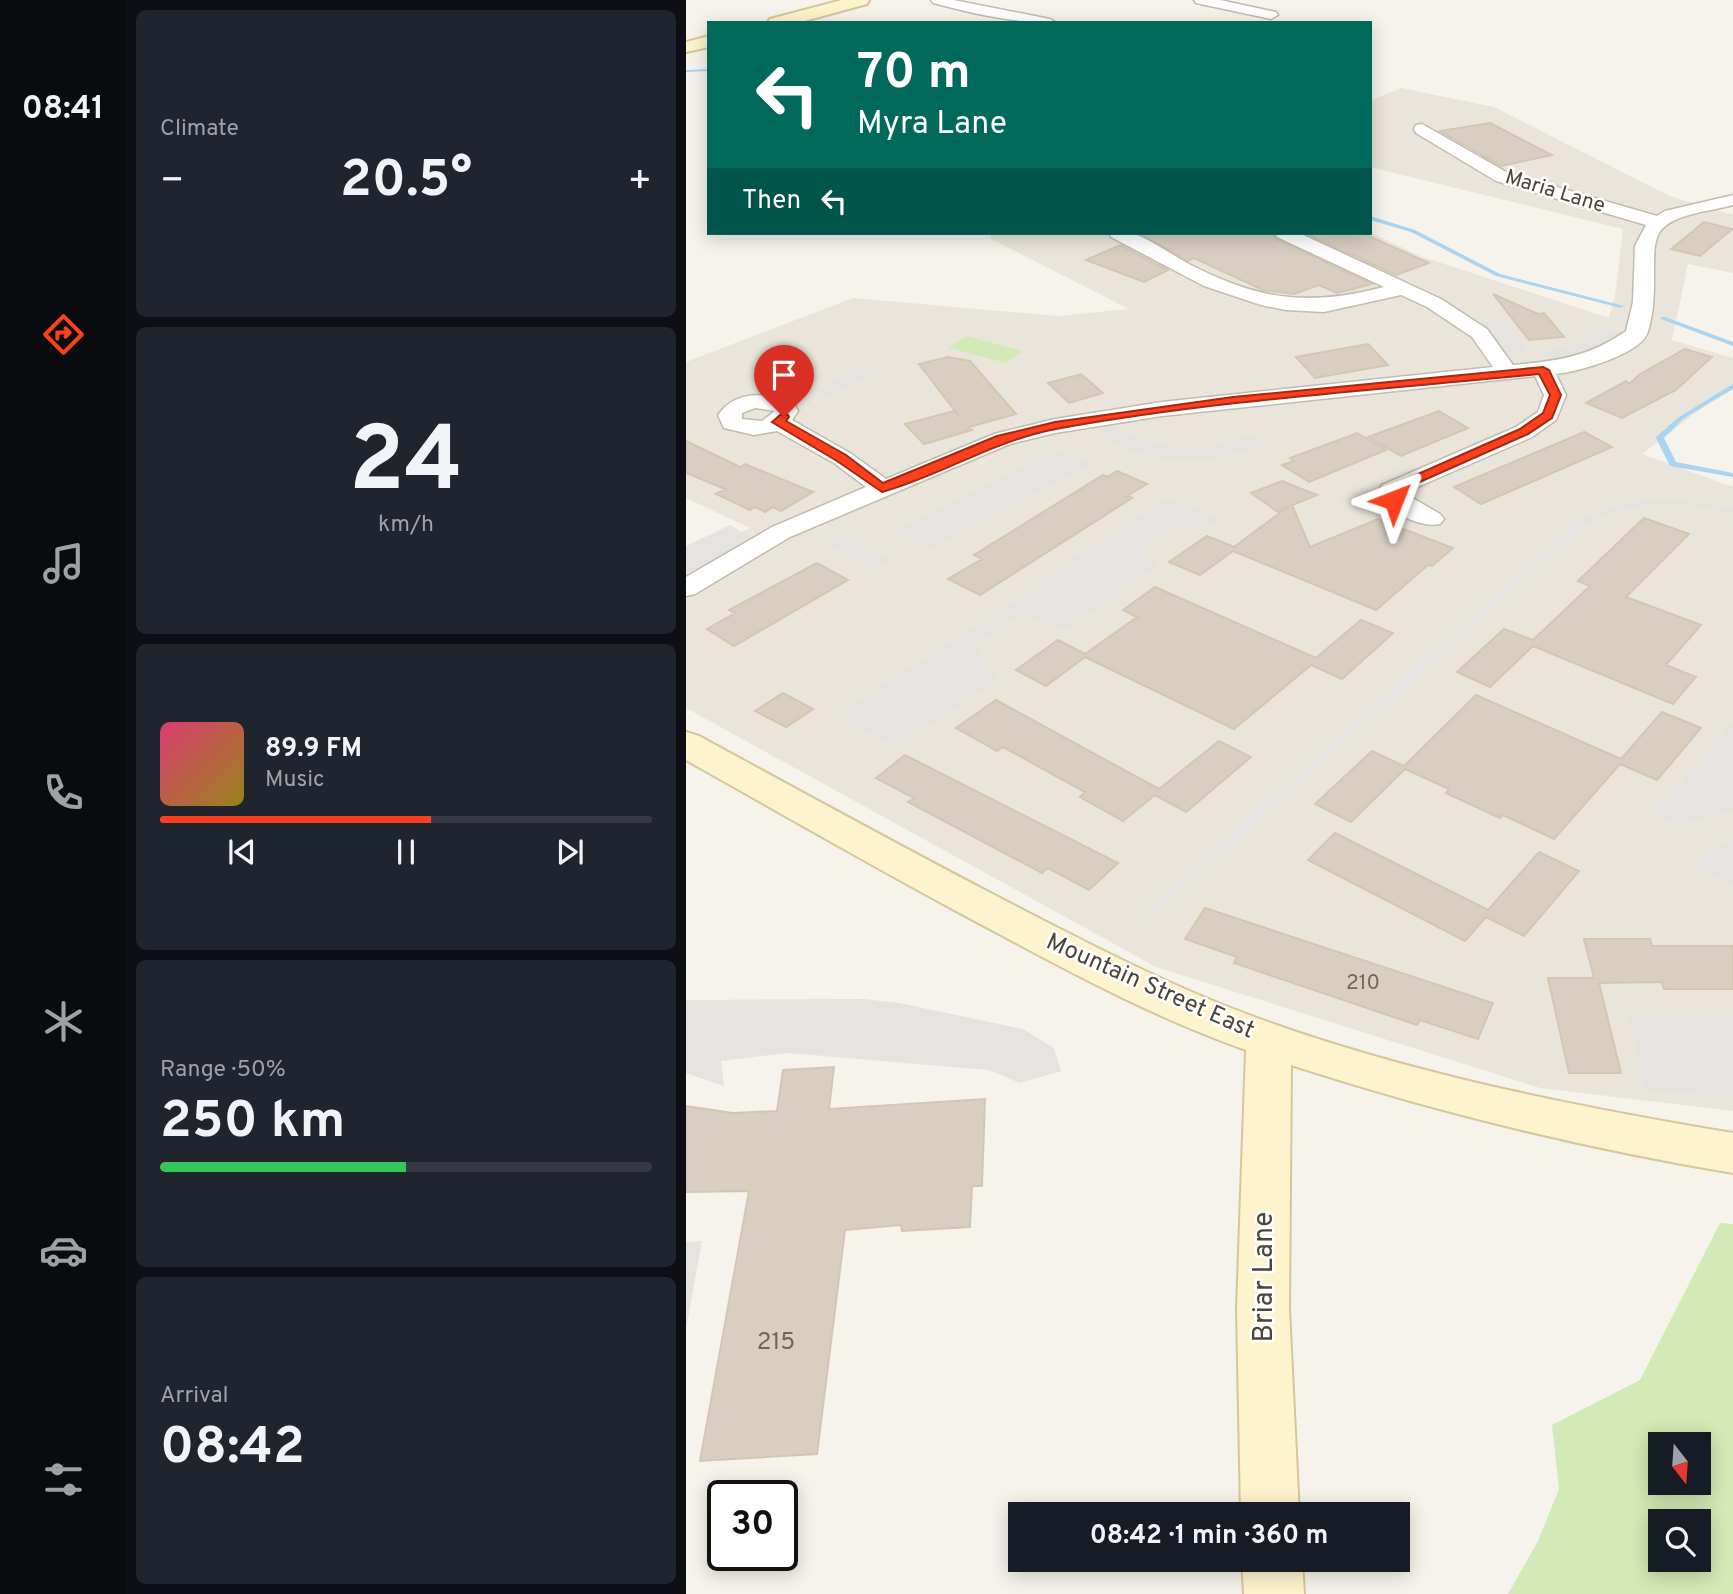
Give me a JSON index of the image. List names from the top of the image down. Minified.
{"streets":{"main road":["Mountain Street East","Briar Lane"],"street":["Maria Lane"]},"crossings":[["Mountain Street East","Briar Lane"]],"house_numbers":["210","215"],"north":"bottom","page":{"tabs":"08:41","tile":["Climate",["24","km/h"],["Range · 50%","250 km"],["Arrival","08:42"]],"turn":["70 m","Myra Lane"],"heat":["−","20.5°","+"],"then":"Then","song":["89.9 FM","Music"],"limit":"30","trip":"08:42 · 1 min · 360 m"}}
